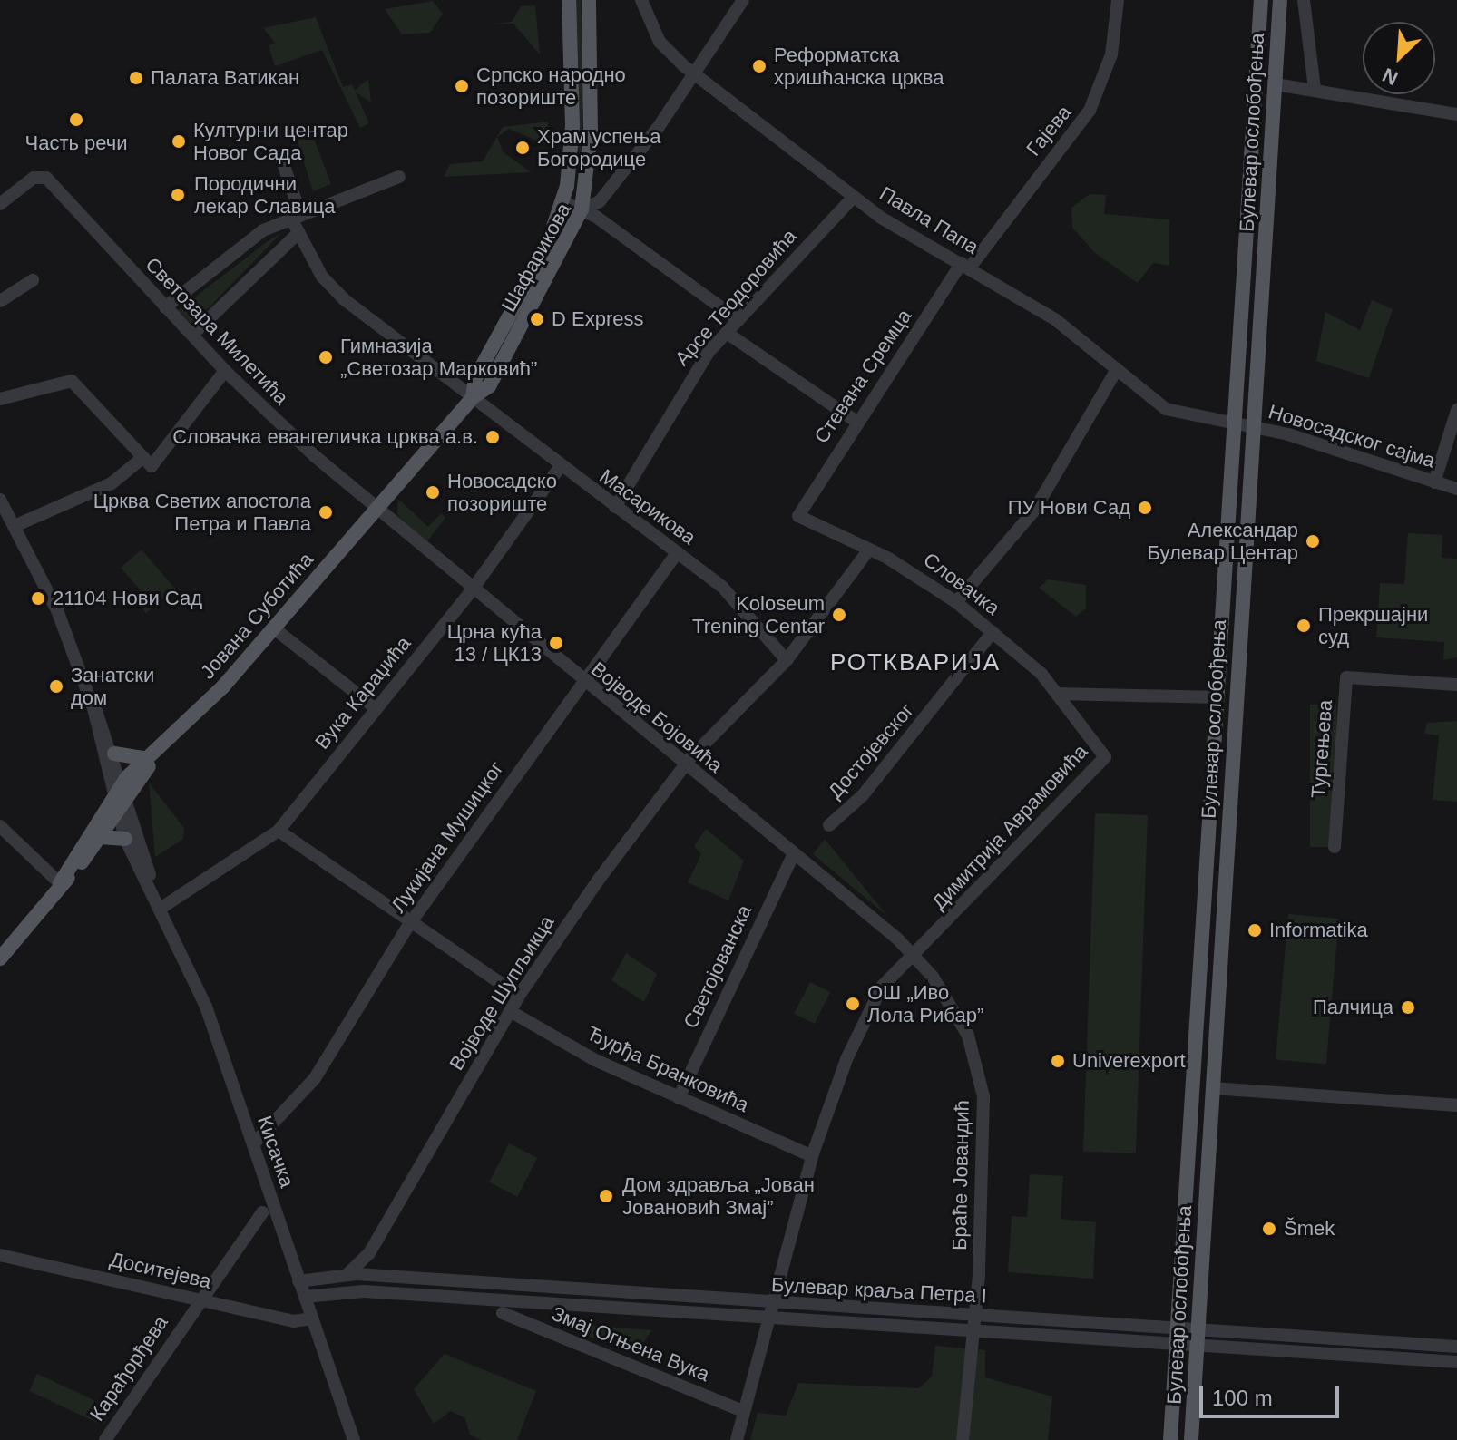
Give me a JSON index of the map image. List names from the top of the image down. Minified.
{"streets":{"main road":["Булевар ослобођења","Шафарикова","Јована Суботића"],"street":["Гајева","Павла Папа","Арсе Теодоровића","Светозара Милетића","Стевана Сремца","Новосадског сајма","Масарикова","Словачка","Вука Караџића","Војводе Бојовића","Тургењева","Достојевског","Димитрија Аврамовића","Лукијана Мушицког","Светојованска","Војводе Шупљикца","Ђурђа Бранковића","Кисачка","Браће Јовандић","Доситејева","Булевар краља Петра I","Змај Огњена Вука","Карађорђева"]},"crossings":[["Гајева","Павла Папа"],["Гајева","Стевана Сремца"],["Булевар ослобођења","Павла Папа"],["Булевар ослобођења","Новосадског сајма"],["Булевар ослобођења","Словачка"],["Булевар ослобођења","Булевар краља Петра I"],["Павла Папа","Шафарикова"],["Павла Папа","Арсе Теодоровића"],["Павла Папа","Стевана Сремца"],["Павла Папа","Новосадског сајма"],["Шафарикова","Масарикова"],["Шафарикова","Јована Суботића"],["Арсе Теодоровића","Масарикова"],["Светозара Милетића","Јована Суботића"],["Светозара Милетића","Војводе Бојовића"],["Стевана Сремца","Словачка"],["Масарикова","Јована Суботића"],["Масарикова","Вука Караџића"],["Масарикова","Лукијана Мушицког"],["Масарикова","Војводе Шупљикца"],["Словачка","Достојевског"],["Словачка","Димитрија Аврамовића"],["Словачка","Војводе Шупљикца"],["Јована Суботића","Војводе Бојовића"],["Јована Суботића","Кисачка"],["Вука Караџића","Војводе Бојовића"],["Вука Караџића","Кисачка"],["Војводе Бојовића","Димитрија Аврамовића"],["Војводе Бојовића","Лукијана Мушицког"],["Војводе Бојовића","Светојованска"],["Војводе Бојовића","Војводе Шупљикца"],["Војводе Бојовића","Браће Јовандић"],["Димитрија Аврамовића","Браће Јовандић"],["Лукијана Мушицког","Кисачка"],["Светојованска","Ђурђа Бранковића"],["Војводе Шупљикца","Ђурђа Бранковића"],["Војводе Шупљикца","Булевар краља Петра I"],["Кисачка","Доситејева"],["Кисачка","Булевар краља Петра I"],["Браће Јовандић","Булевар краља Петра I"],["Доситејева","Карађорђева"]],"districts":["РОТКВАРИЈА"],"places":["Реформатска хришћанска црква","Палата Ватикан","Српско народно позориште","Часть речи","Културни центар Новог Сада","Храм успења Богородице","Породични лекар Славица","D Express","Гимназија „Светозар Марковић”","Словачка евангеличка црква а.в.","Новосадско позориште","ПУ Нови Сад","Црква Светих апостола Петра и Павла","Александар Булевар Центар","21104 Нови Сад","Koloseum Trening Centar","Прекршајни суд","Црна кућа 13 / ЦК13","Занатски дом","Informatika","ОШ „Иво Лола Рибар”","Палчица","Univerexport","Дом здравља „Јован Јовановић Змај”","Šmek"],"scale_bar":"100 m","north":"bottom left"}
